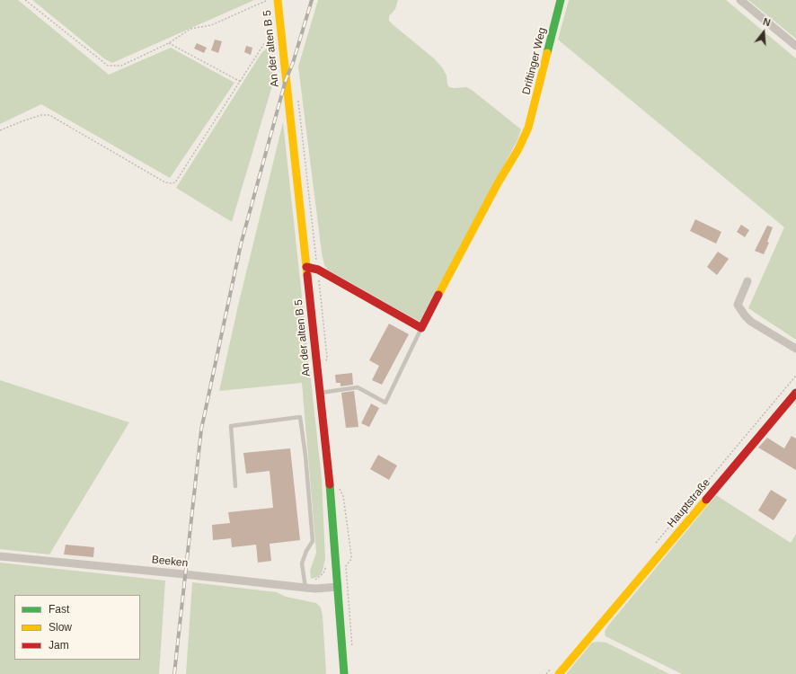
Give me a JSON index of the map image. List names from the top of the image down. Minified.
{"streets":{"main road":["An der alten B 5","Driftinger Weg","Hauptstraße"],"street":["Beeken"]},"crossings":[["An der alten B 5","Beeken"]],"legend":["Fast","Slow","Jam"],"north":"top"}
